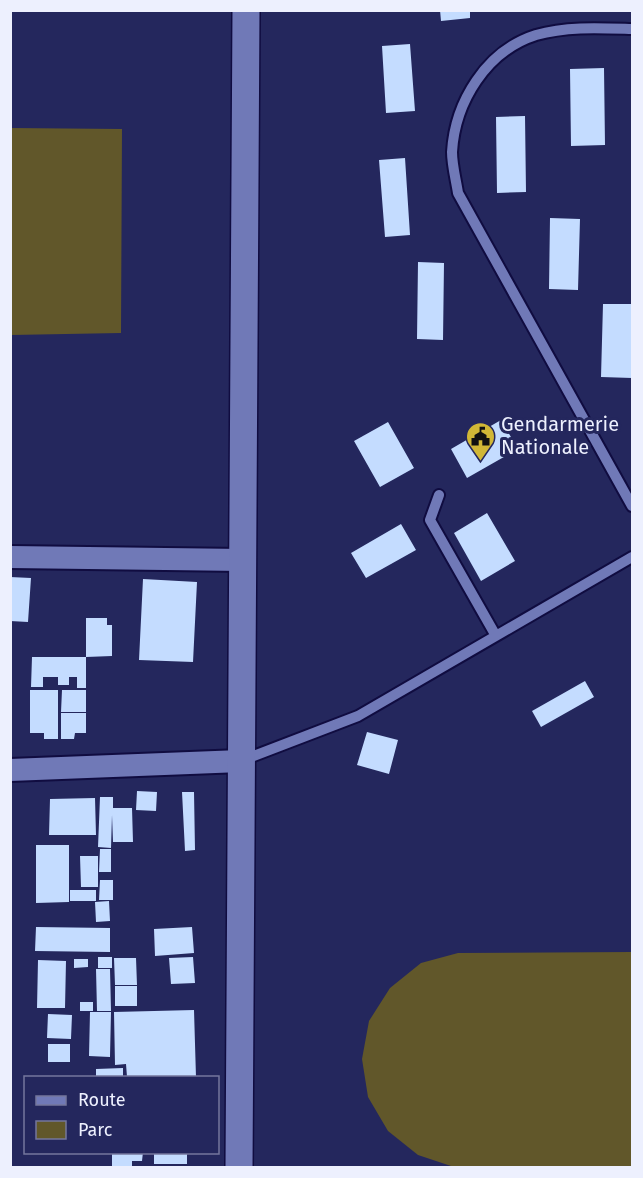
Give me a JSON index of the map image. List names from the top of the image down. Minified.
{"places":{"public building":["Gendarmerie Nationale"]},"legend":["Route","Parc"]}
